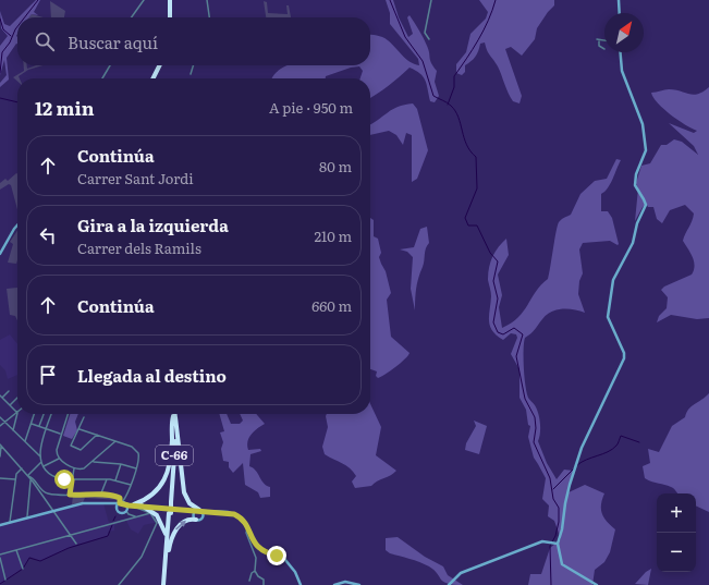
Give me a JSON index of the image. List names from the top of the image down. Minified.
{"streets":{"highway":["C-66"]},"north":"top right","page":{"search":"Buscar aquí","heading":["12 min","A pie · 950 m"],"list":[["Continúa","Carrer Sant Jordi","80 m"],["Gira a la izquierda","Carrer dels Ramils","210 m"],["Continúa","660 m"],"Llegada al destino"],"map_buttons":["+","−"]}}
